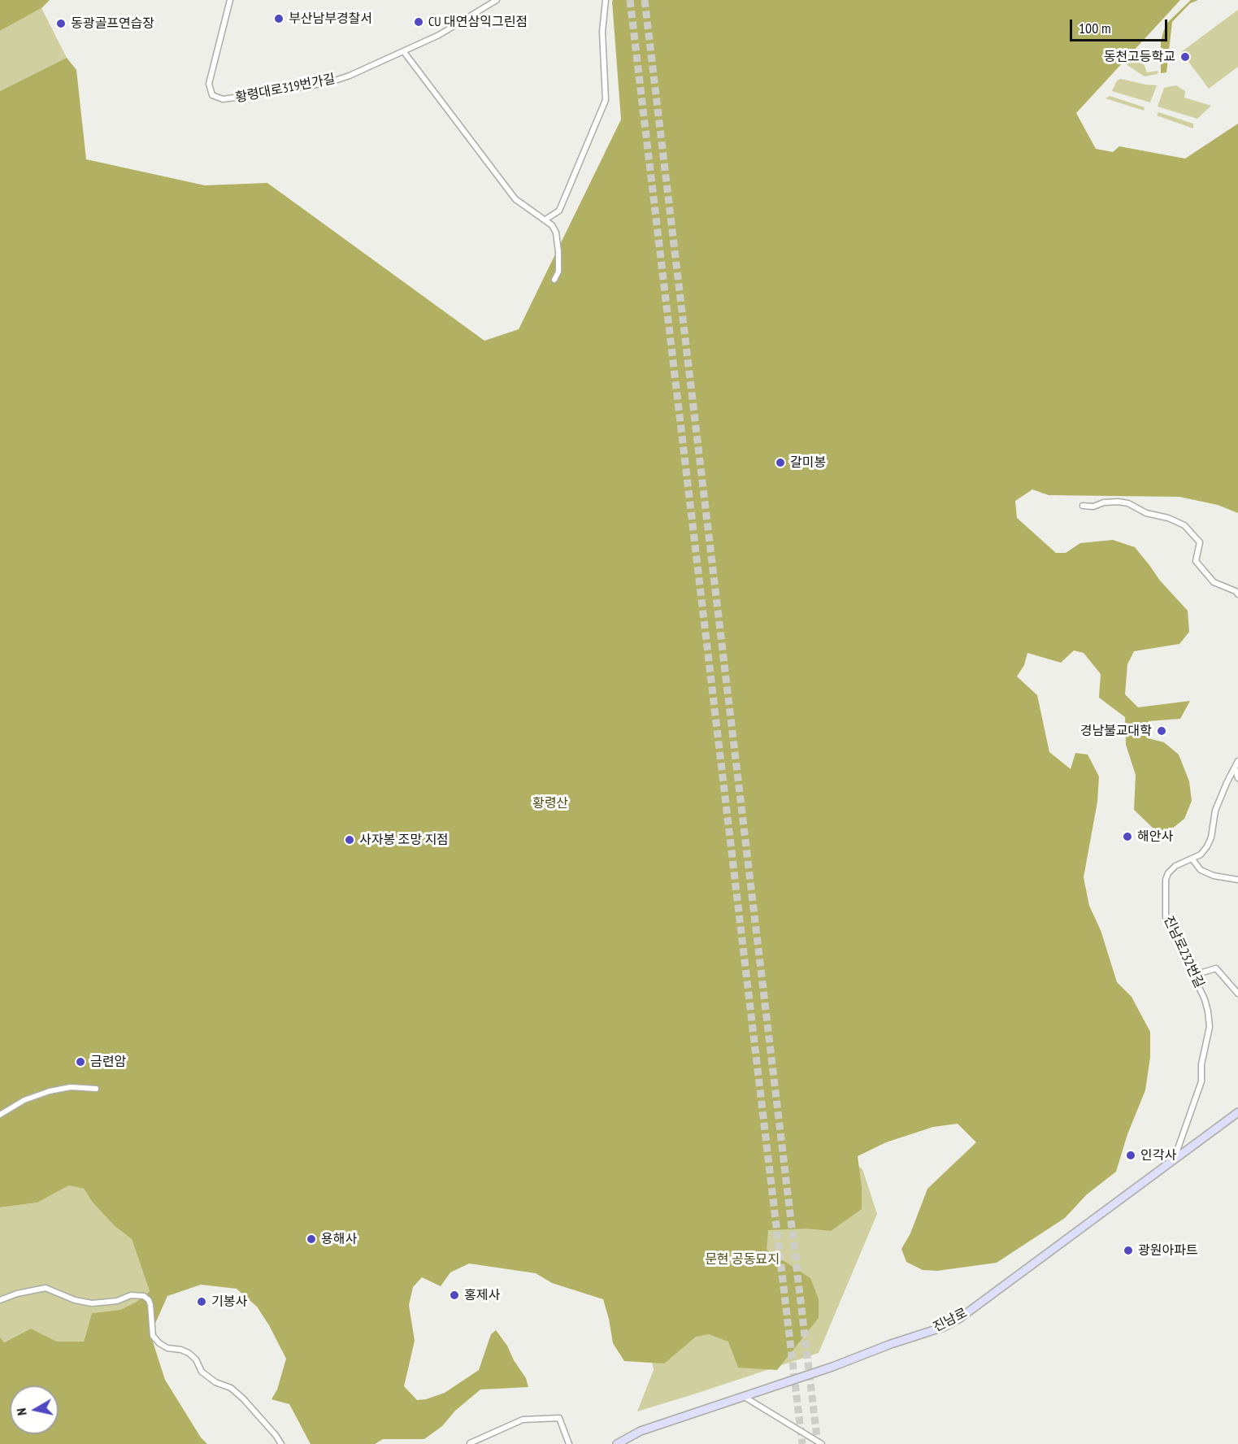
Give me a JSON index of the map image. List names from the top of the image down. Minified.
{"streets":{"main road":["진남로"],"street":["황령대로319번가길","진남로232번길"]},"crossings":[["진남로232번길","진남로"]],"parks":["황령산","문현 공동묘지"],"places":["부산남부경찰서","CU 대연삼익그린점","동광골프연습장","동천고등학교","갈미봉","경남불교대학","해안사","사자봉 조망 지점","금련암","인각사","용해사","광원아파트","홍제사","기봉사"],"scale_bar":"100 m","north":"left"}
